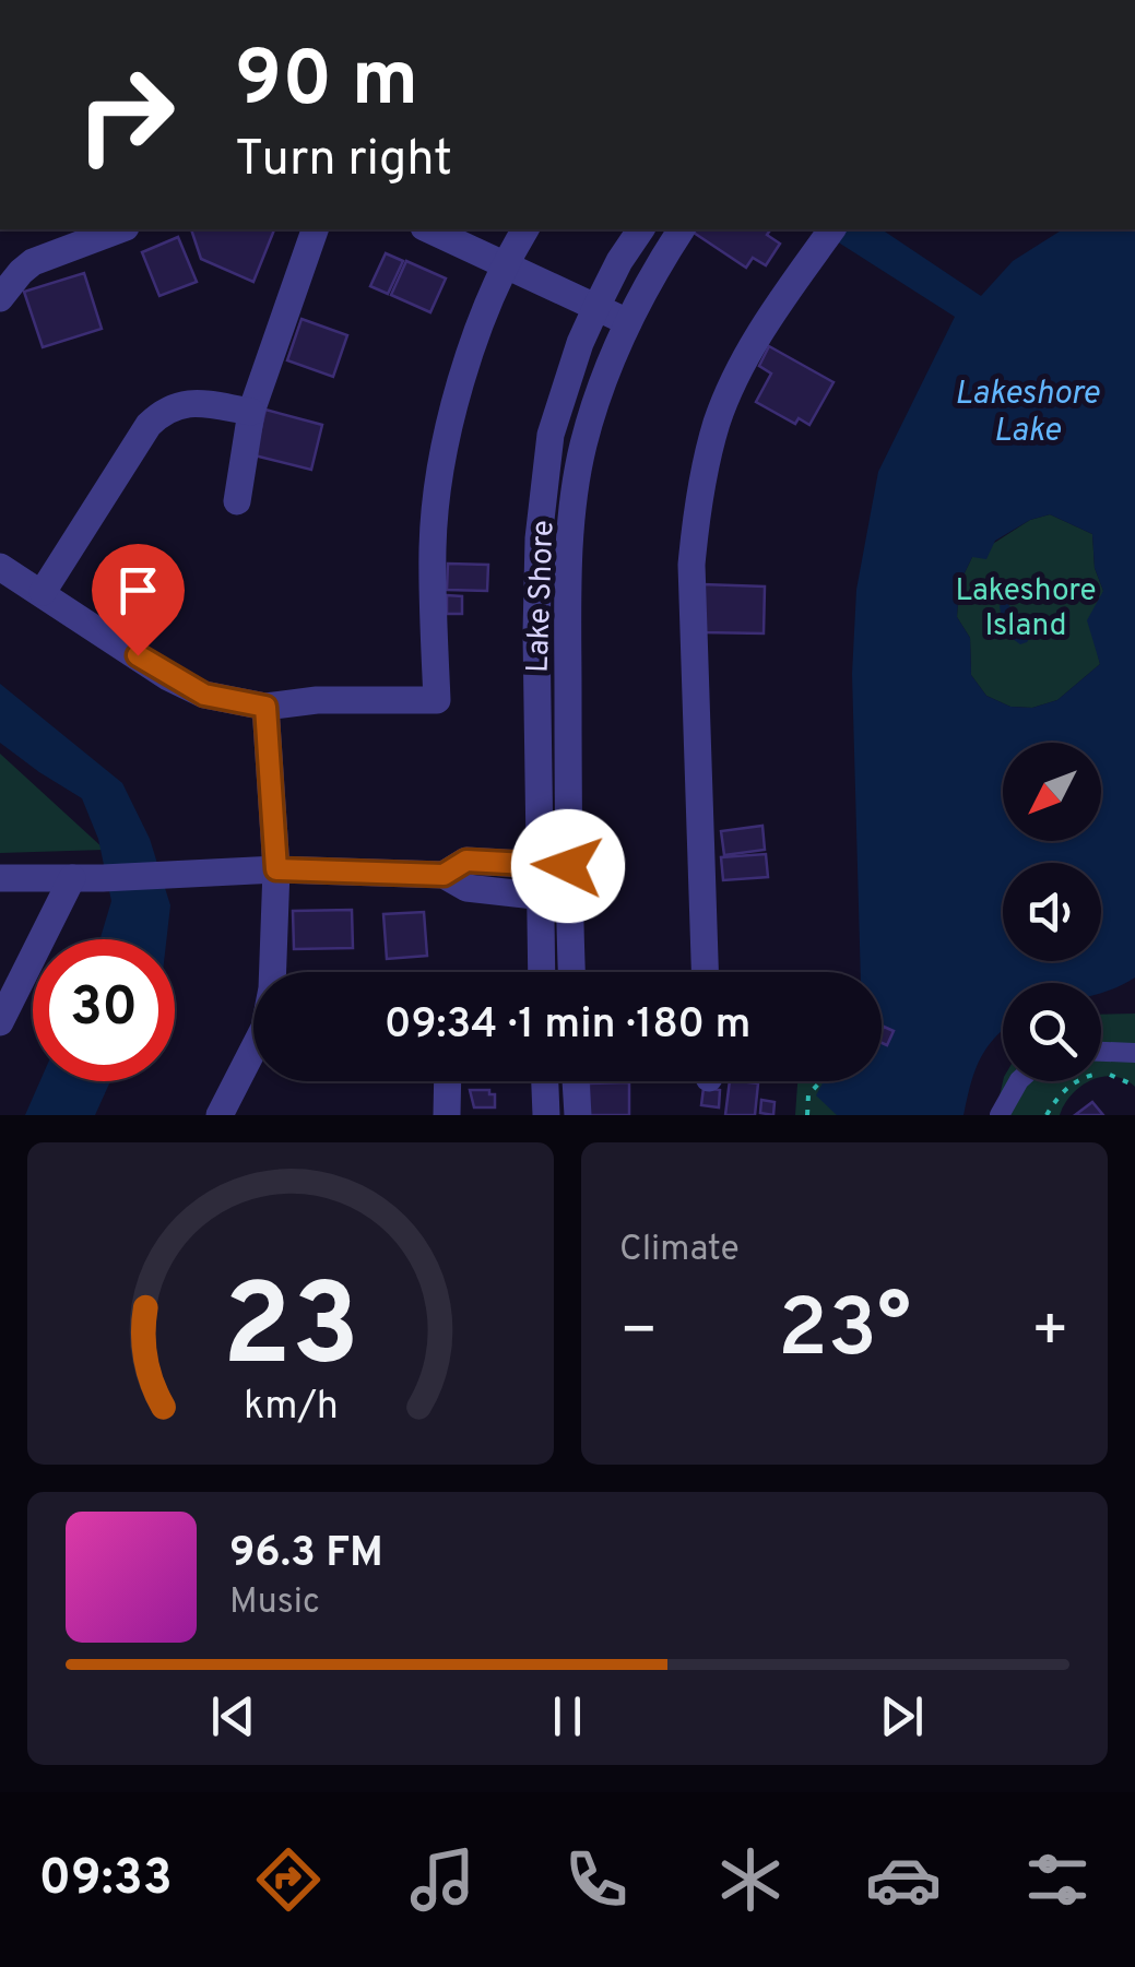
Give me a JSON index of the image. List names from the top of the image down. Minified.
{"streets":{"street":["Lake Shore"]},"water":["Lakeshore Lake"],"parks":["Lakeshore Island"],"north":"bottom left","page":{"turn":["90 m","Turn right"],"limit":"30","trip":"09:34 · 1 min · 180 m","tile":"Climate","heat":["−","23°","+"],"song":["96.3 FM","Music"],"tabs":"09:33","gauge":["23","km/h"]}}
